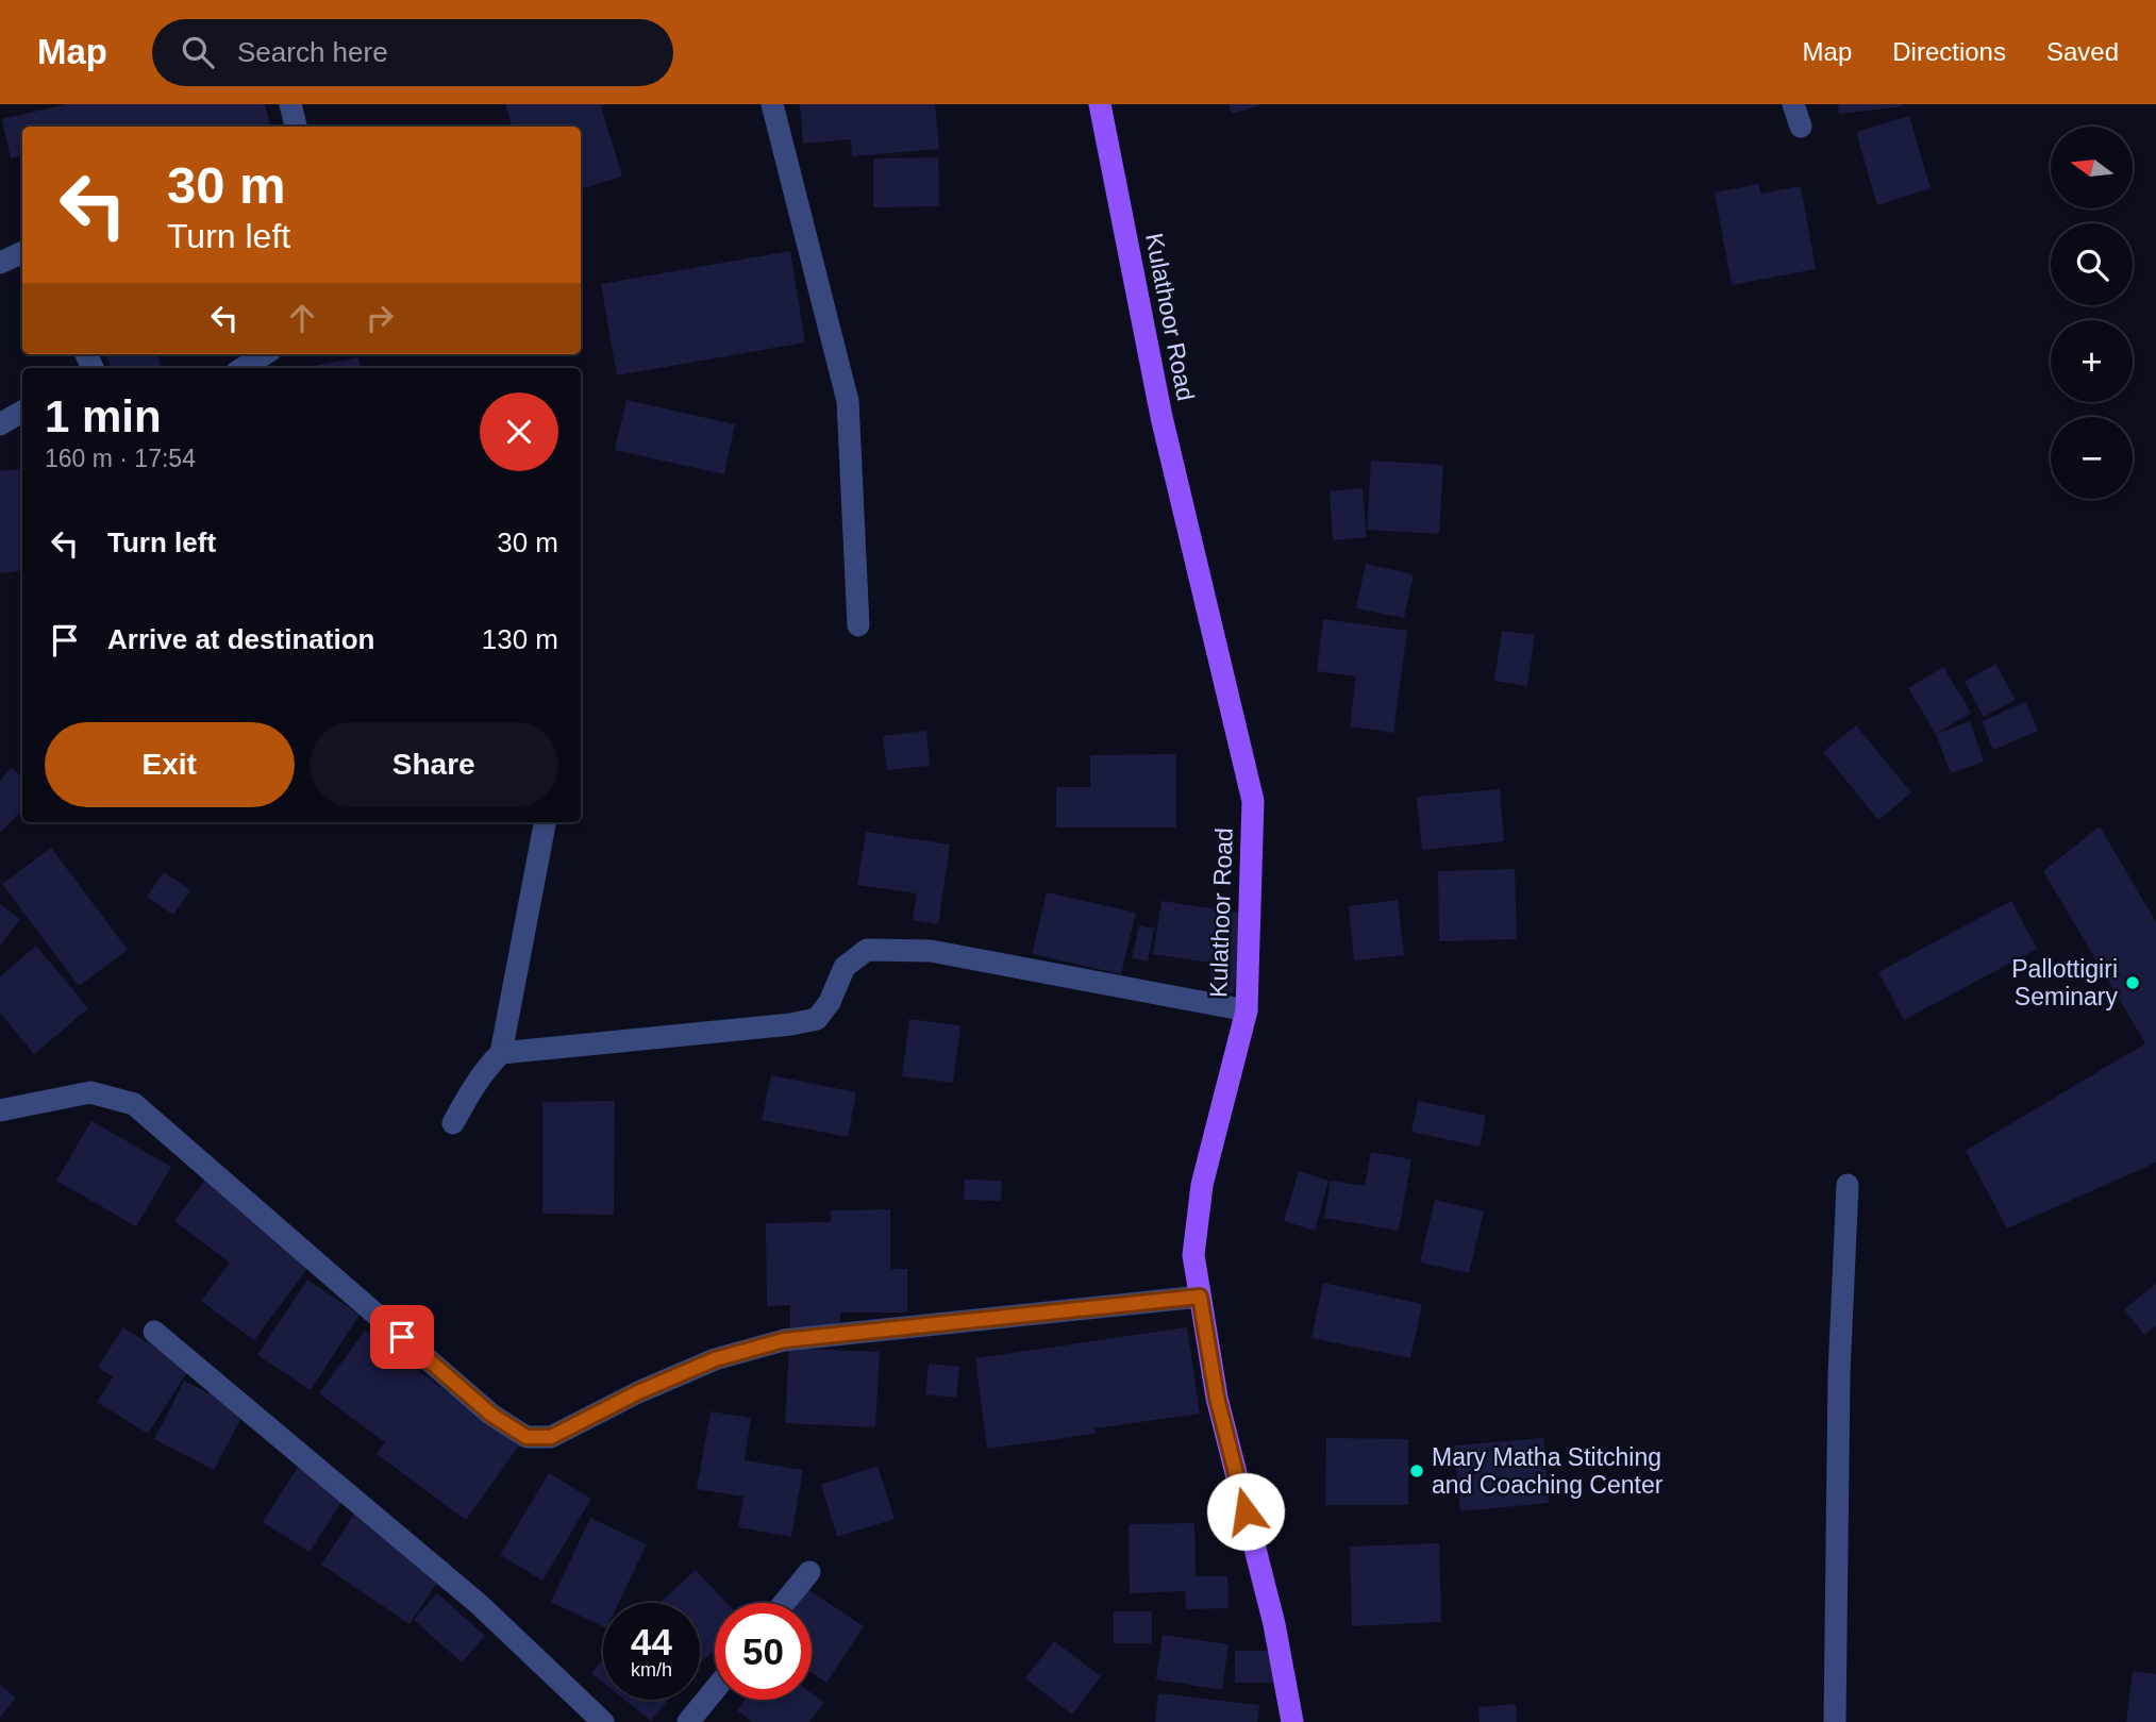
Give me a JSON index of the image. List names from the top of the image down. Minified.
{"streets":{"main road":["Kulathoor Road"]},"places":["Pallottigiri Seminary","Mary Matha Stitching and Coaching Center"],"north":"left","page":{"header":"Map","search":"Search here","nav":["Map","Directions","Saved"],"map_buttons":["+","−"],"turn":["30 m","Turn left"],"heading":["1 min","160 m · 17:54"],"list":[{"name":"Turn left","value":"30 m"},{"name":"Arrive at destination","value":"130 m"}],"buttons":["Exit","Share"],"speed":"44 km/h","limit":"50"}}
